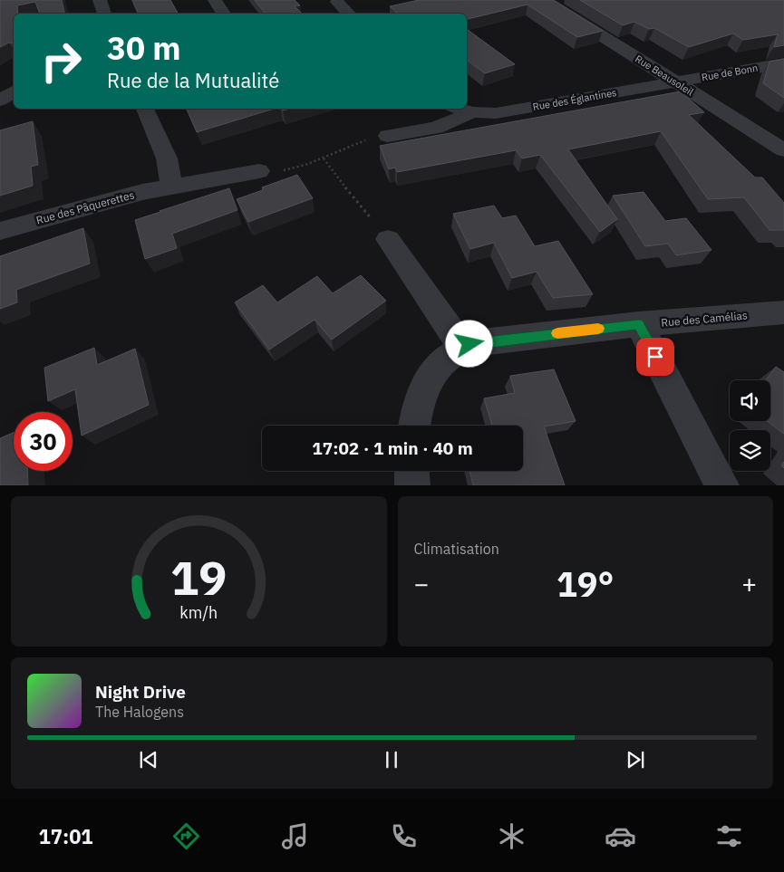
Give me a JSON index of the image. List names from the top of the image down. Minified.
{"streets":{"street":["Rue de Bonn","Rue Beausoleil","Rue des Églantines","Rue des Pâquerettes","Rue des Camélias"]},"crossings":[["Rue de Bonn","Rue Beausoleil"],["Rue de Bonn","Rue des Églantines"],["Rue Beausoleil","Rue des Églantines"]],"page":{"turn":["30 m","Rue de la Mutualité"],"limit":"30","trip":"17:02 · 1 min · 40 m","tile":"Climatisation","heat":["−","19°","+"],"song":["Night Drive","The Halogens"],"tabs":"17:01","gauge":["19","km/h"]}}
